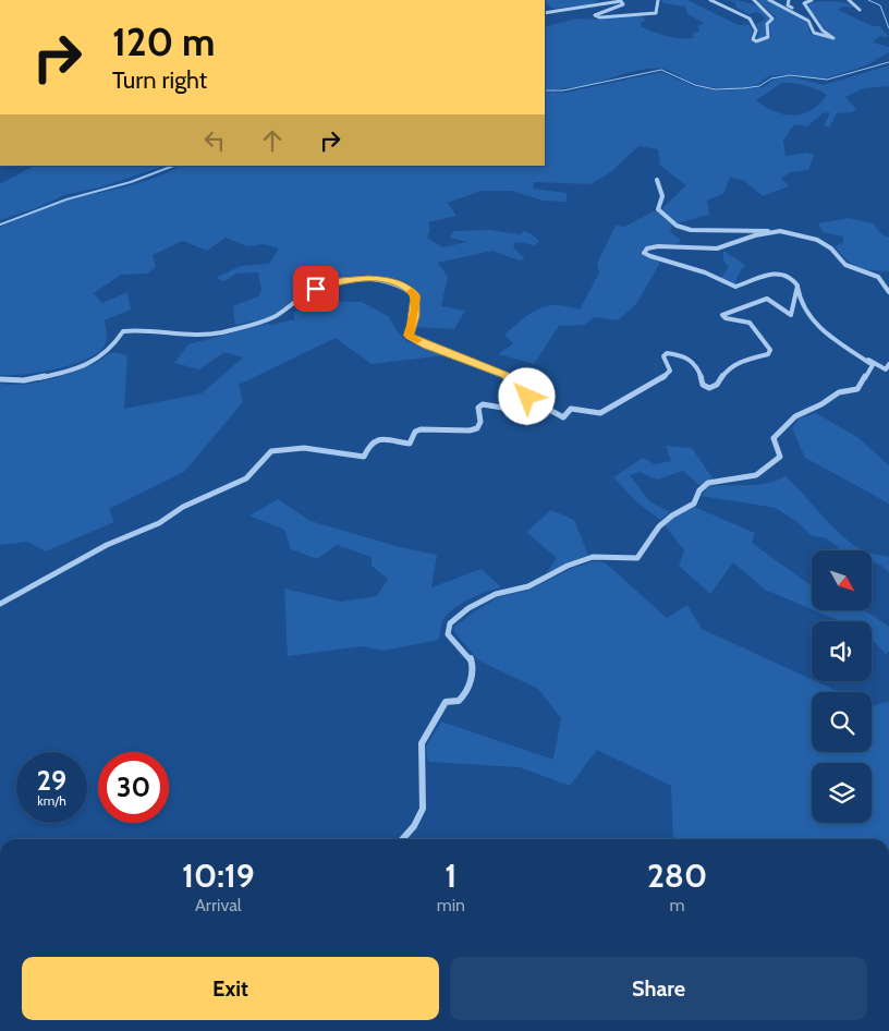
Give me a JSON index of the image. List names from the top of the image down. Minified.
{"north":"bottom right","page":{"turn":["120 m","Turn right"],"speed":"29 km/h","limit":"30","eta":["10:19","Arrival","1","min","280","m"],"buttons":["Exit","Share"]}}
